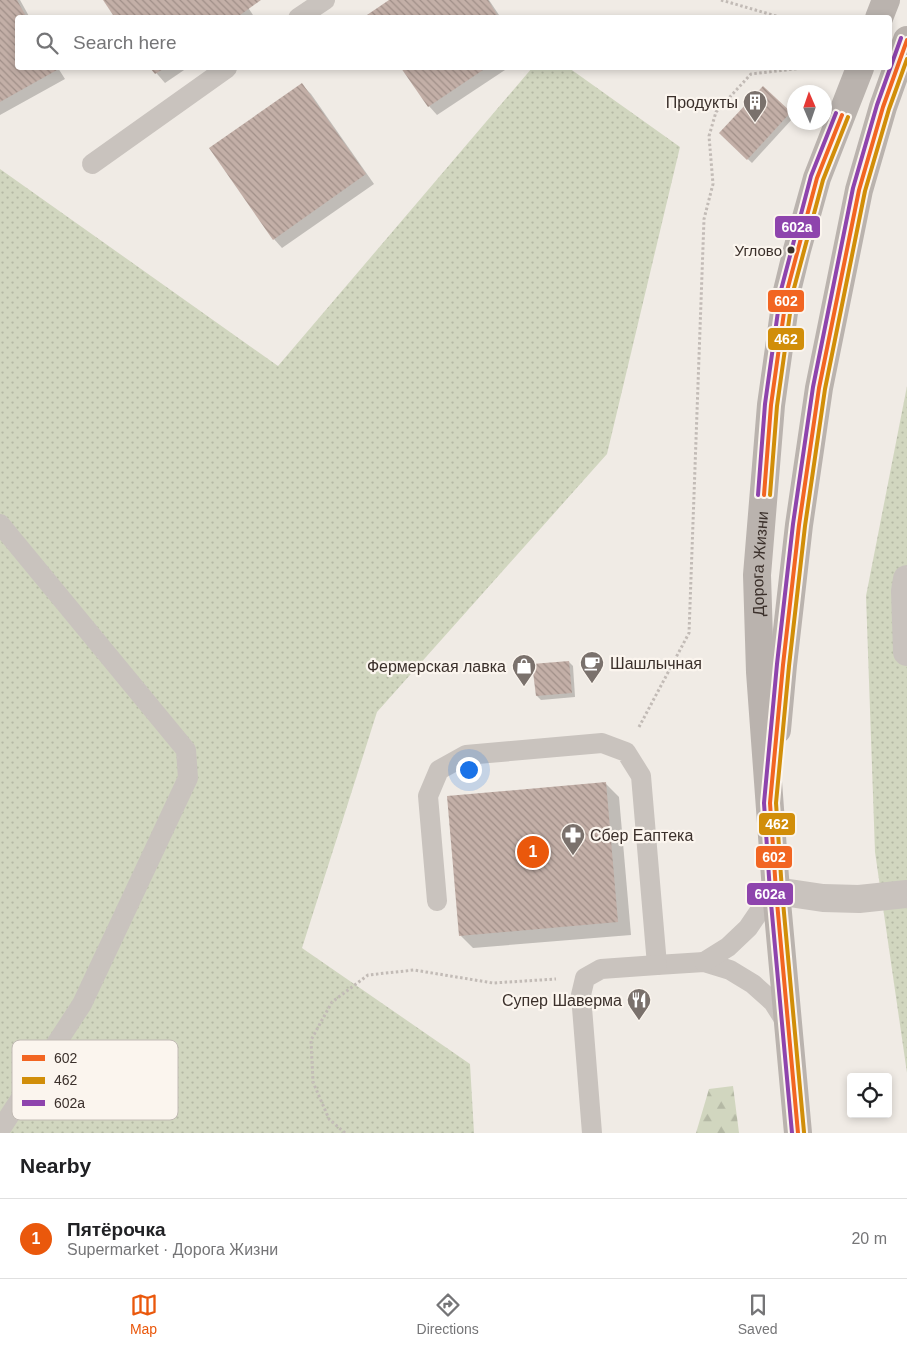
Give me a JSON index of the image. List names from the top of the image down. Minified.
{"streets":{"main road":["Дорога Жизни"]},"places":{"building":["Продукты"],"other":["Углово"],"cafe":["Шашлычная"],"shop":["Фермерская лавка"],"pharmacy":["Сбер Еаптека"],"restaurant":["Супер Шаверма"]},"lines":["transit line 602а","transit line 602","transit line 462"],"legend":["602","462","602а"],"north":"top","page":{"search":"Search here","pins":"1","heading":"Nearby","list":[{"mark":"1","name":"Пятёрочка","note":"Supermarket · Дорога Жизни","value":"20 m"}],"nav":["Map","Directions","Saved"]}}
